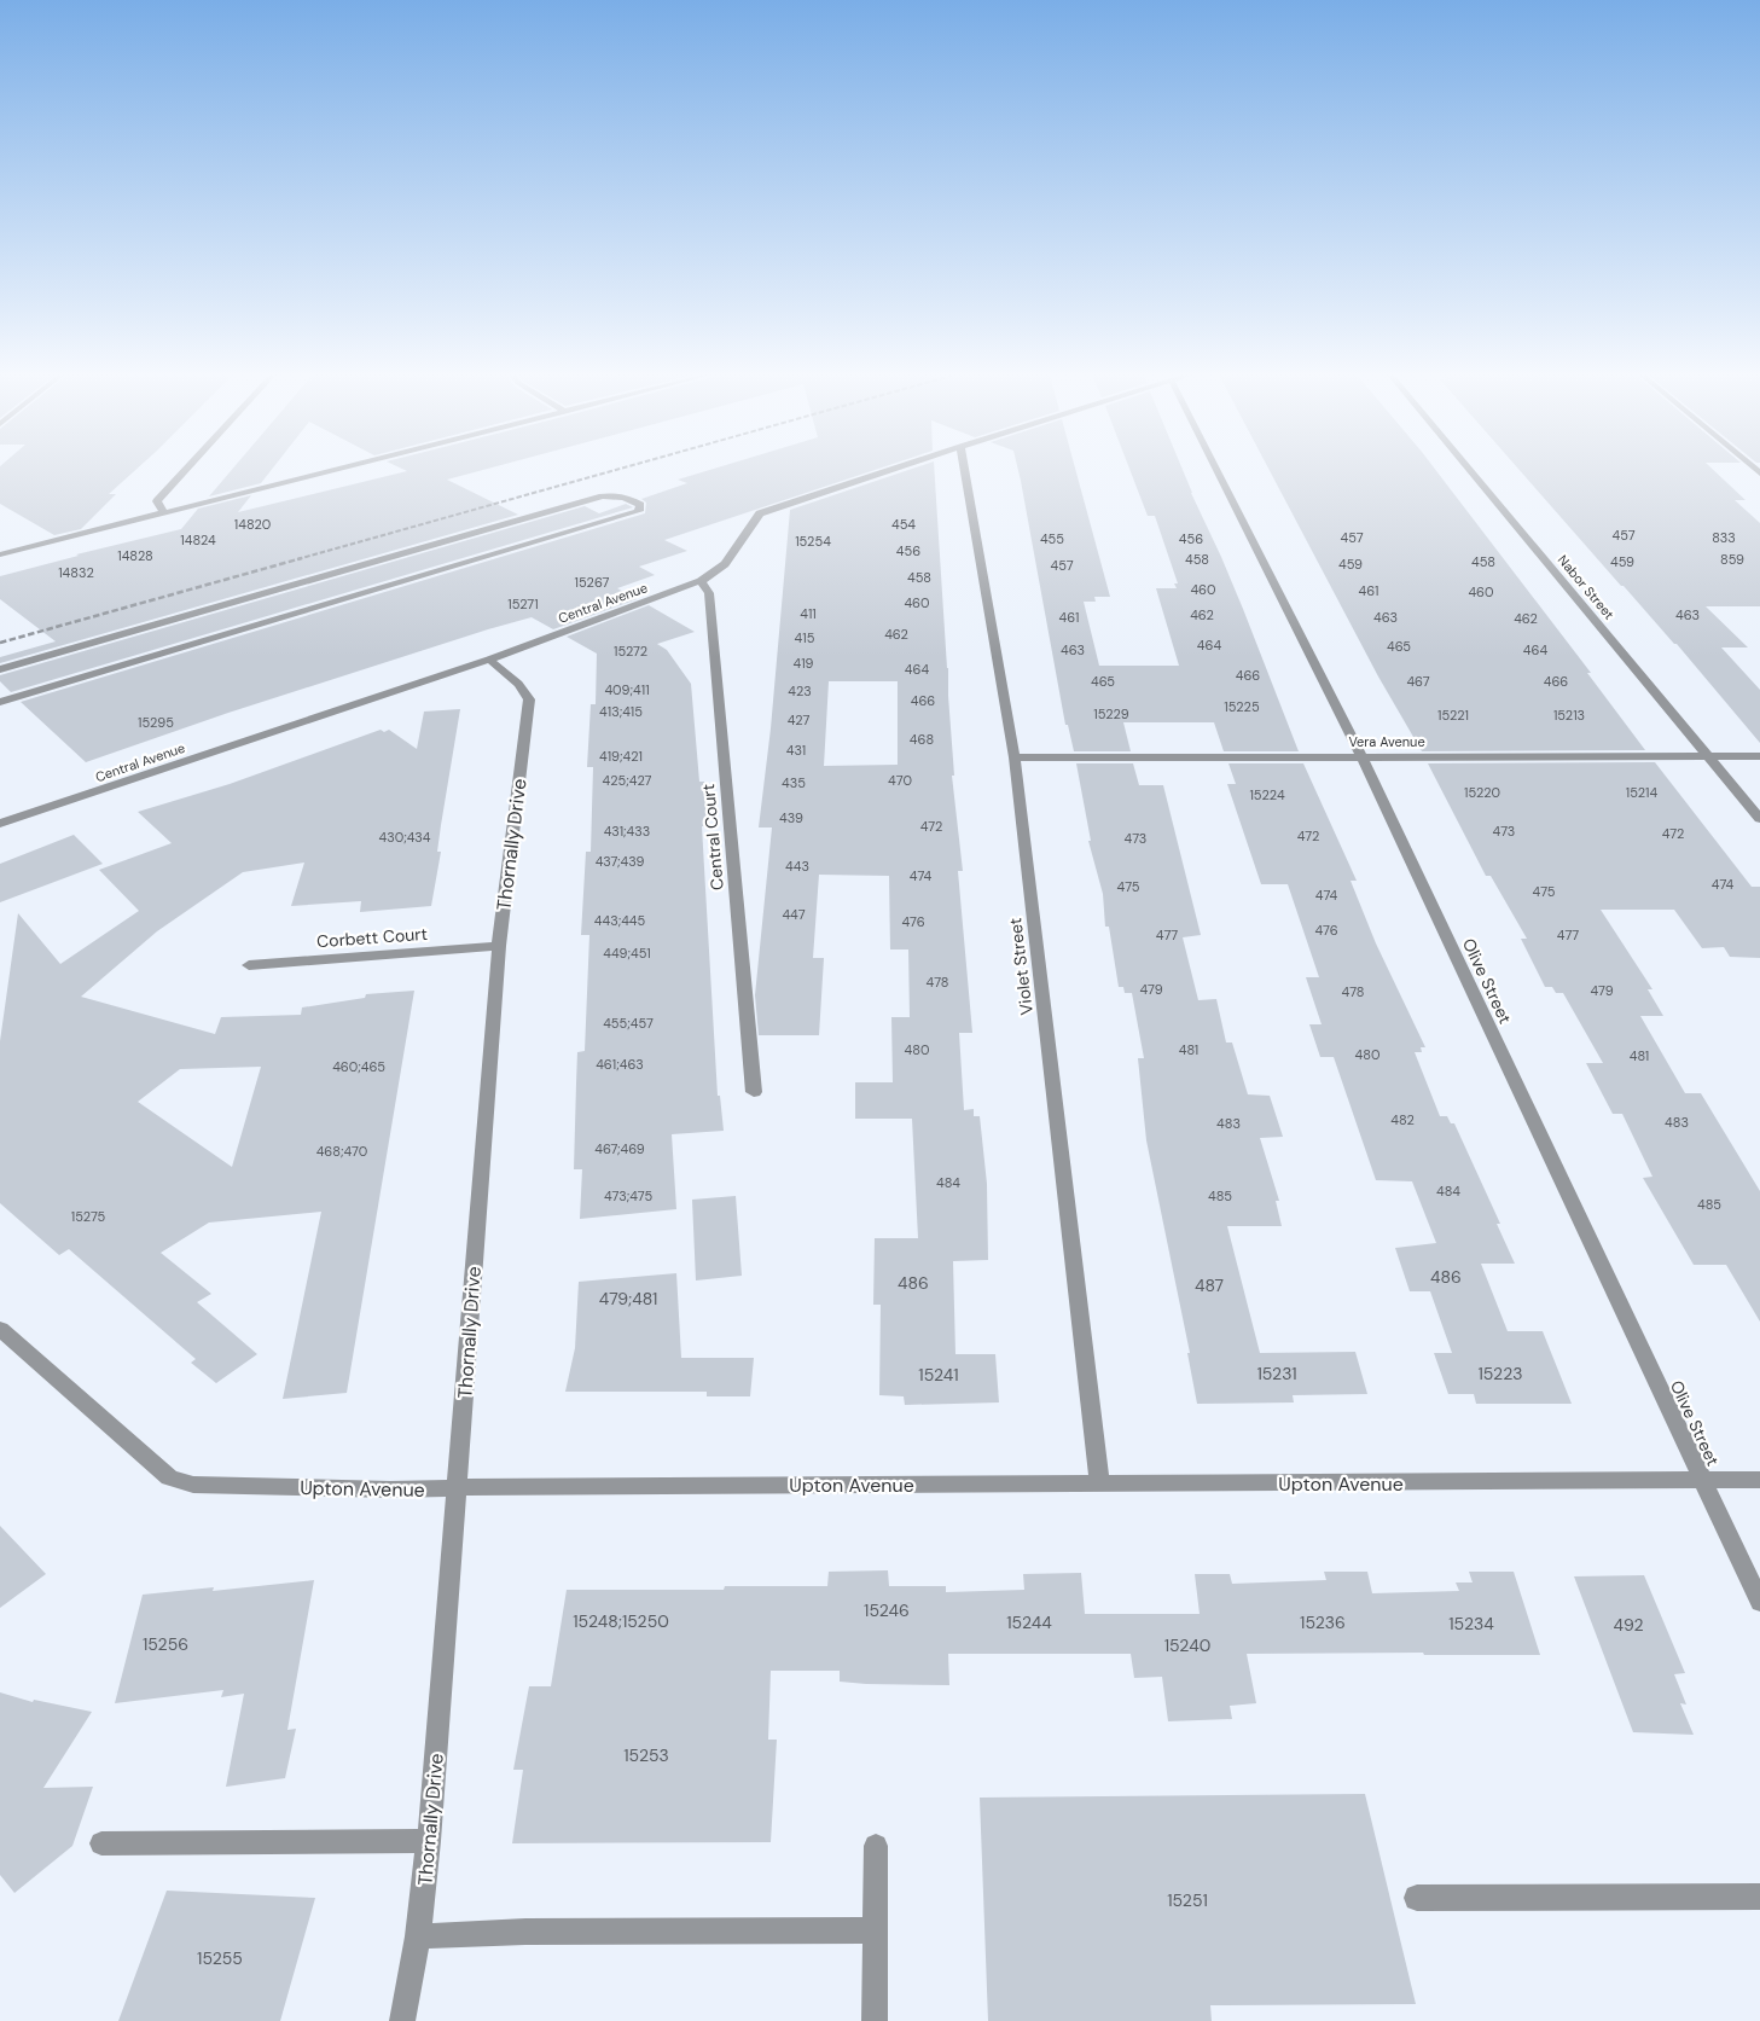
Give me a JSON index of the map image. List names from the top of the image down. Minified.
{"streets":{"street":["Nabor Street","Central Avenue","Vera Avenue","Central Court","Thornally Drive","Corbett Court","Violet Street","Olive Street","Upton Avenue"]},"crossings":[["Nabor Street","Vera Avenue"],["Central Avenue","Central Court"],["Central Avenue","Thornally Drive"],["Vera Avenue","Violet Street"],["Vera Avenue","Olive Street"],["Thornally Drive","Corbett Court"],["Thornally Drive","Upton Avenue"],["Violet Street","Upton Avenue"],["Olive Street","Upton Avenue"]],"house_numbers":["14820","454","457","457","833","455","456","14824","15254","456","14828","458","859","458","459","459","457","14832","458","15267","460","461","460","460","15271","411","462","463","461","463","462","462","415","464","465","463","464","15272","419","464","466","465","467","466","409;411","423","466","15225","413;415","15229","15221","15213","427","15295","468","431","419;421","425;427","470","435","15220","15214","15224","439","472","431;433","473","472","472","430;434","473","437;439","443","474","474","475","475","474","447","443;445","476","476","477","477","449;451","478","479","479","478","455;457","480","481","480","481","461;463","460;465","482","483","483","467;469","468;470","484","484","473;475","485","485","15275","486","486","487","479;481","15231","15223","15241","15246","15248;15250","15244","15236","15234","492","15256","15240","15253","15251","15255"]}
